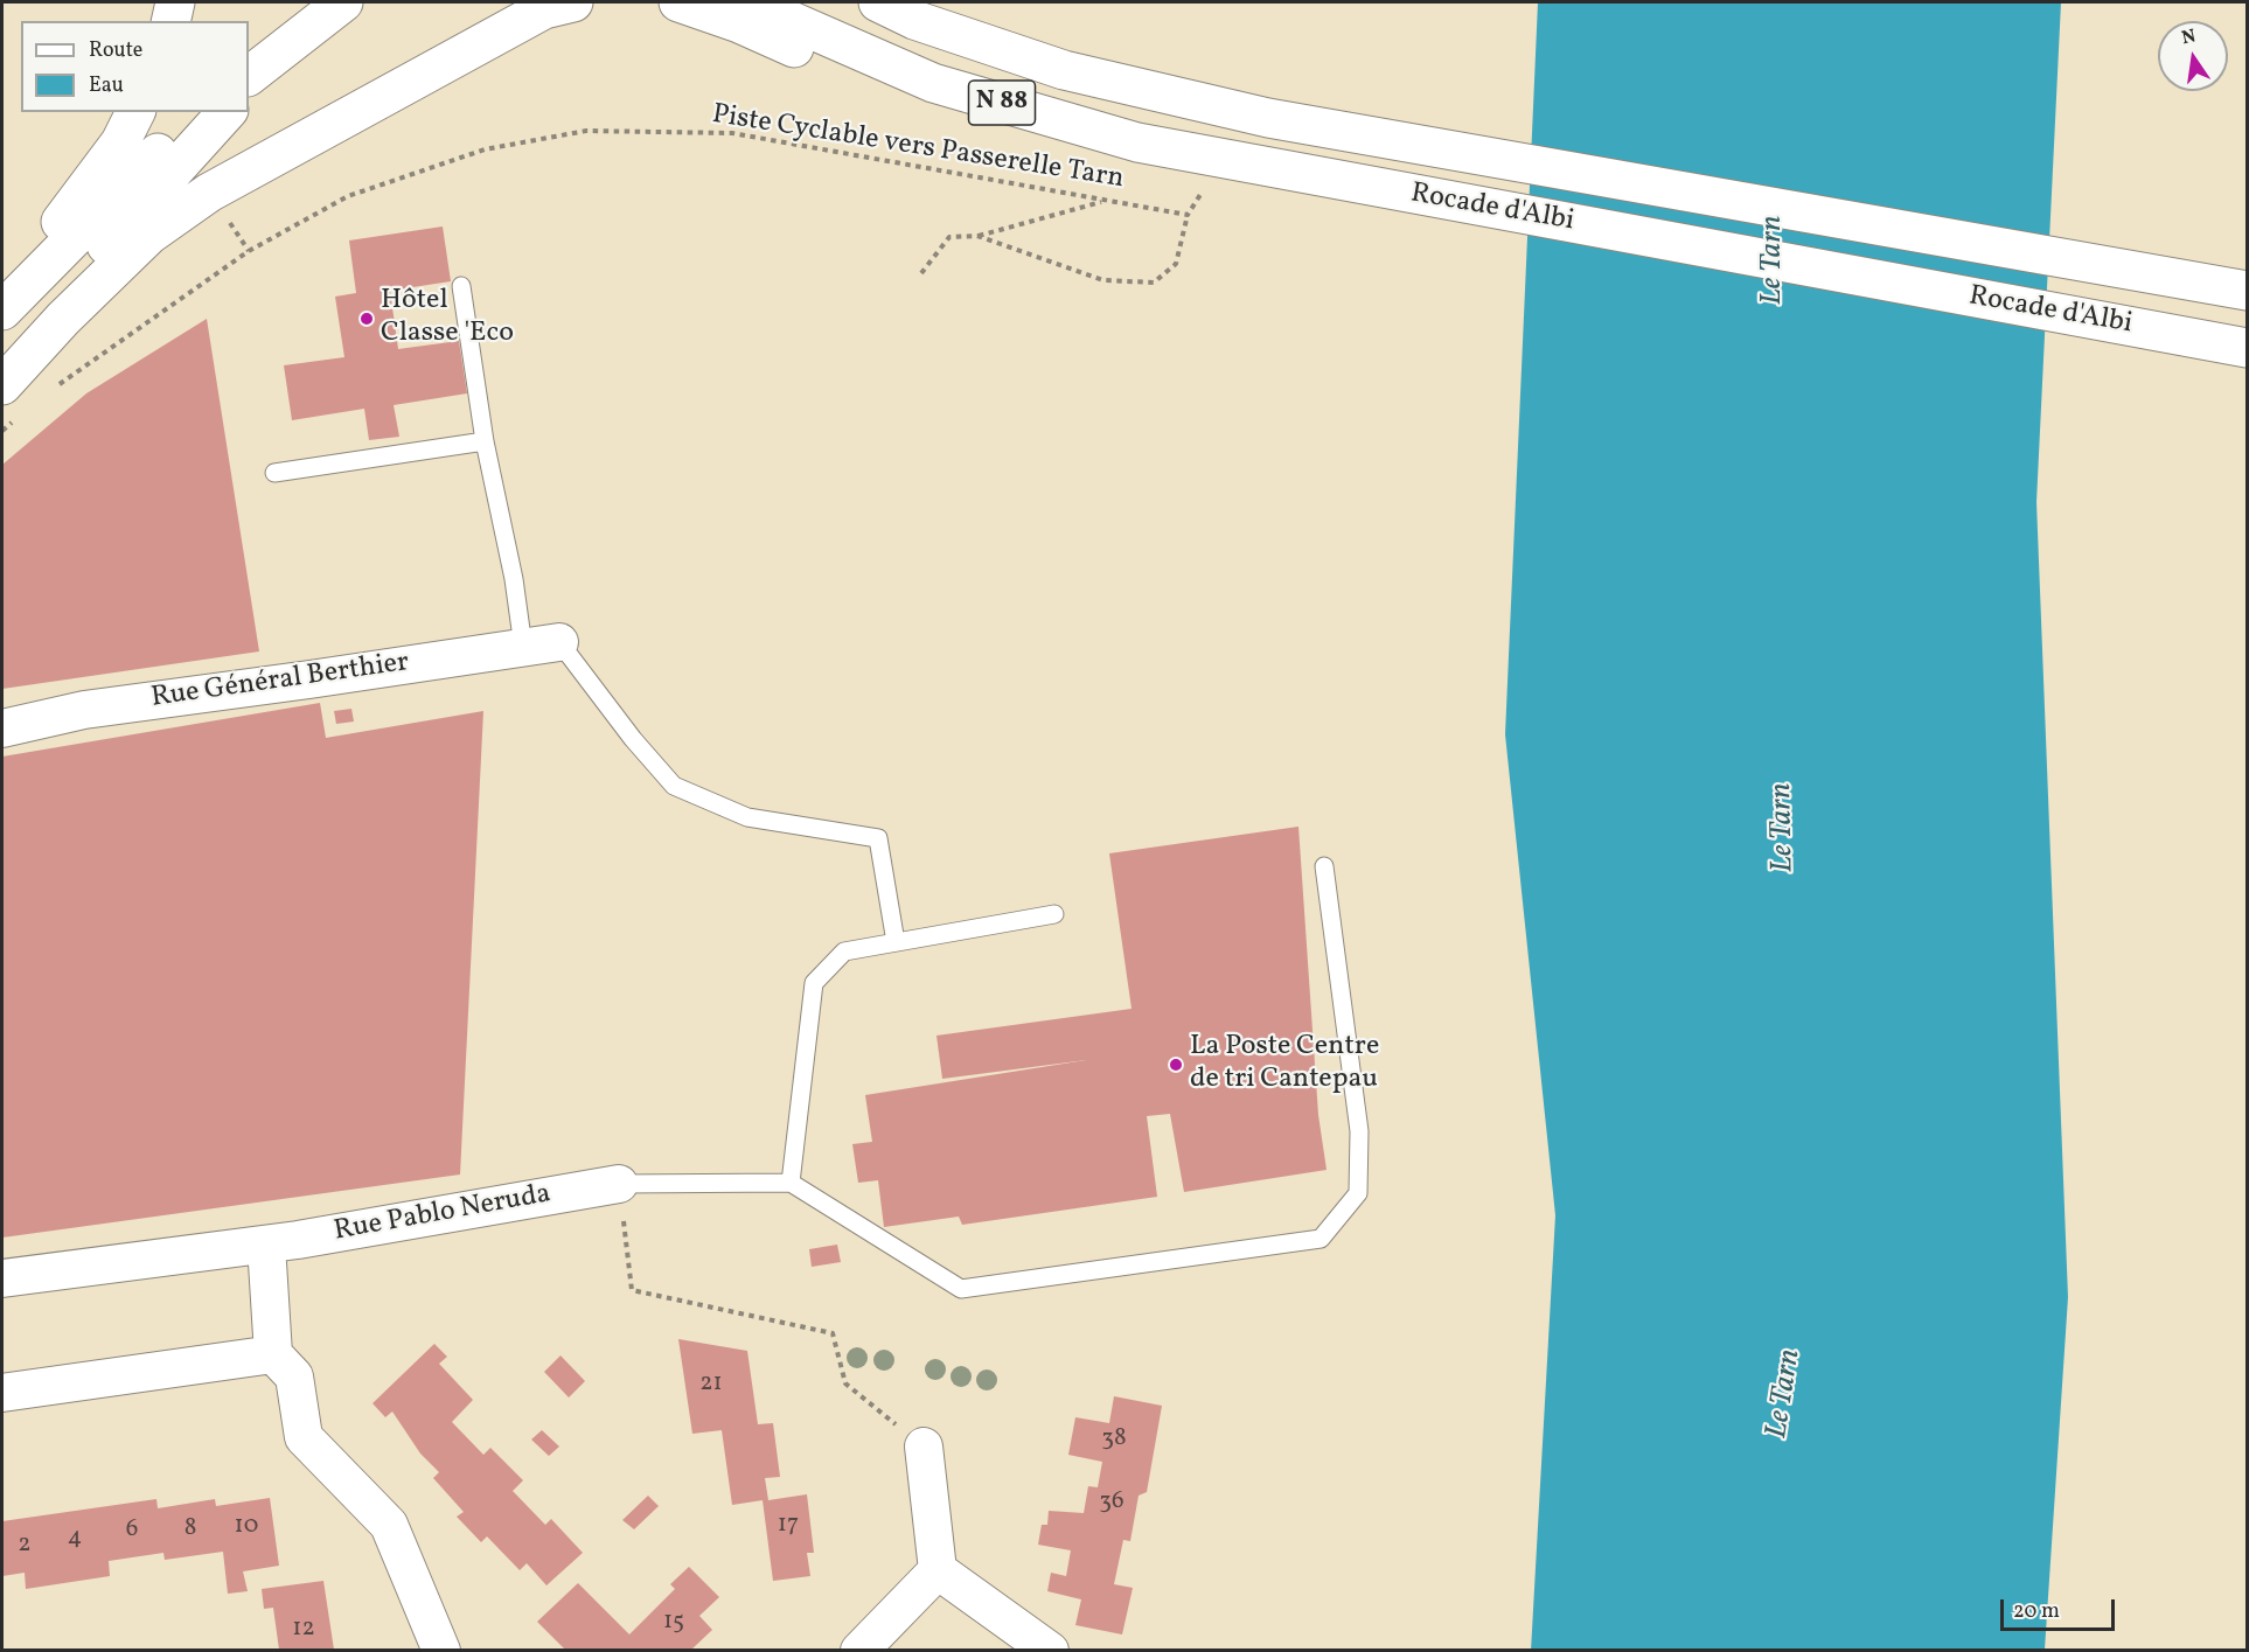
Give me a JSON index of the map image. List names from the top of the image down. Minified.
{"streets":{"highway":["N 88","Rocade d'Albi"],"street":["Rue Général Berthier","Rue Pablo Neruda"],"path":["Piste Cyclable vers Passerelle Tarn"]},"water":["Le Tarn"],"places":["Hôtel Classe 'Eco","La Poste Centre de tri Cantepau"],"house_numbers":["21","38","36","17","10","8","6","4","2","15","12"],"legend":["Route","Eau"],"scale_bar":"20 m","north":"top"}
